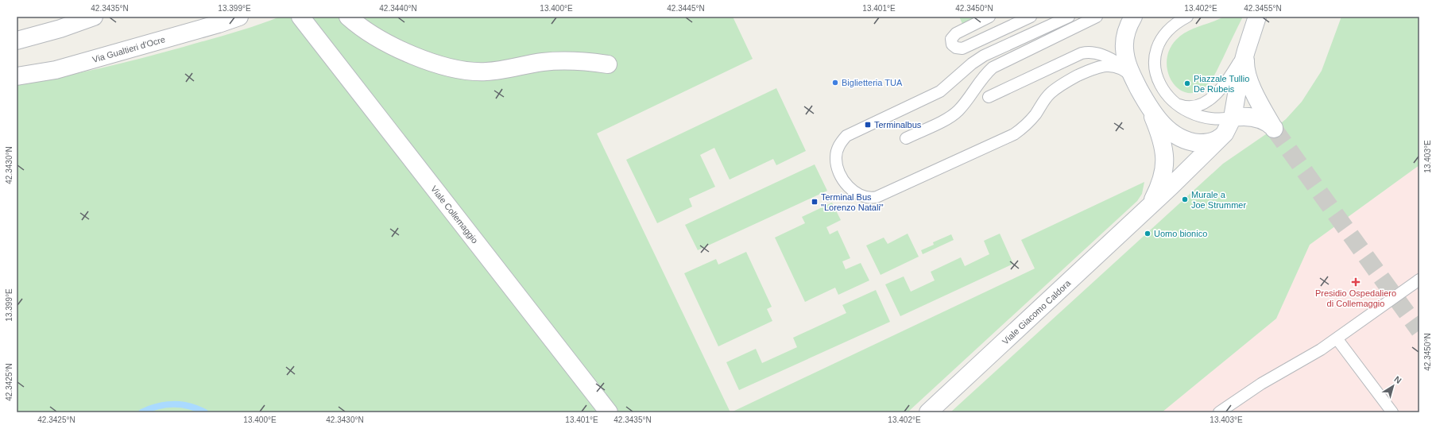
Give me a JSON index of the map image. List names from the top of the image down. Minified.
{"streets":{"main road":["Via Gualtieri d'Ocre","Viale Collemaggio","Viale Giacomo Caldora"]},"places":{"other":["Biglietteria TUA","Piazzale Tullio De Rubeis","Murale a Joe Strummer","Uomo bionico"],"transit":["Terminalbus","Terminal Bus \"Lorenzo Natali\""],"health":["Presidio Ospedaliero di Collemaggio"]},"north":"top right","coordinates":["42.3435°N","13.399°E","42.3440°N","13.400°E","42.3445°N","13.401°E","42.3450°N","13.402°E","42.3455°N","13.403°E","42.3430°N","42.3425°N"]}
